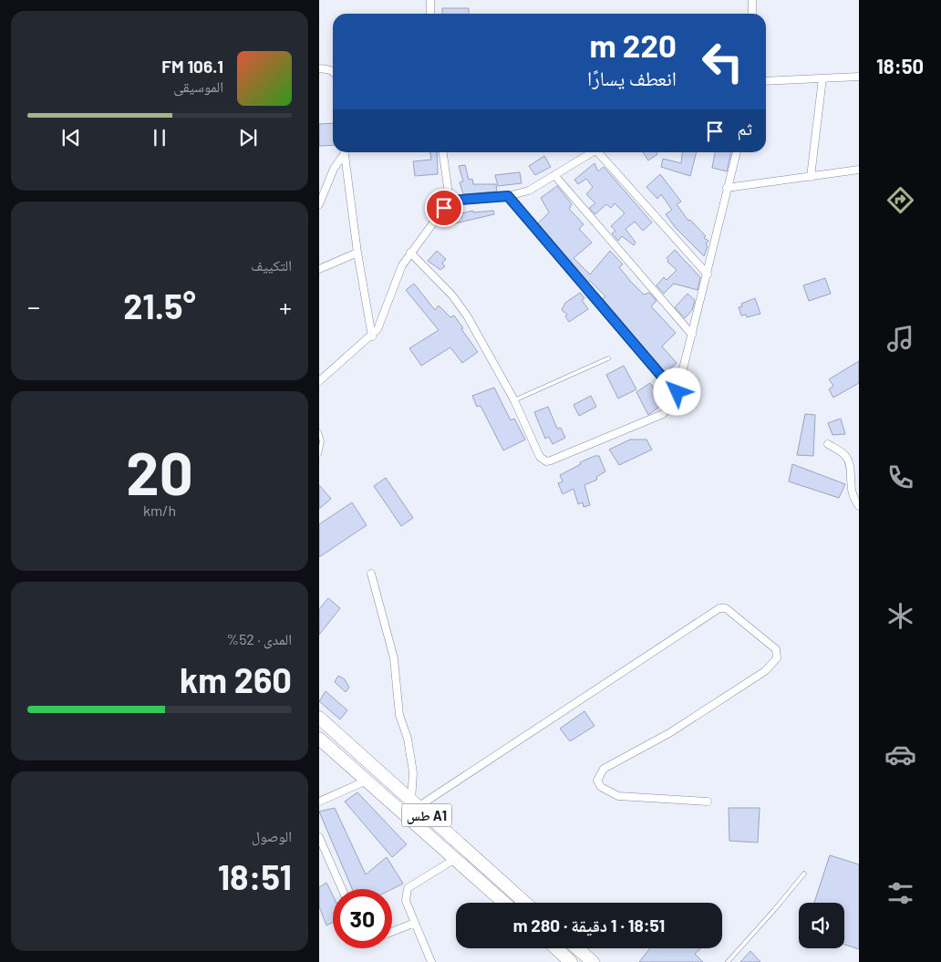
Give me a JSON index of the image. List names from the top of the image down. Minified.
{"streets":{"highway":["طس A1"]},"page":{"tabs":"18:50","turn":["220 m","انعطف يسارًا"],"song":["106.1 FM","الموسيقى"],"then":"ثم","tile":["التكييف",["20","km/h"],["المدى · 52%","260 km"],["الوصول","18:51"]],"heat":["−","21.5°","+"],"limit":"30","trip":"18:51 · 1 دقيقة · 280 m"}}
